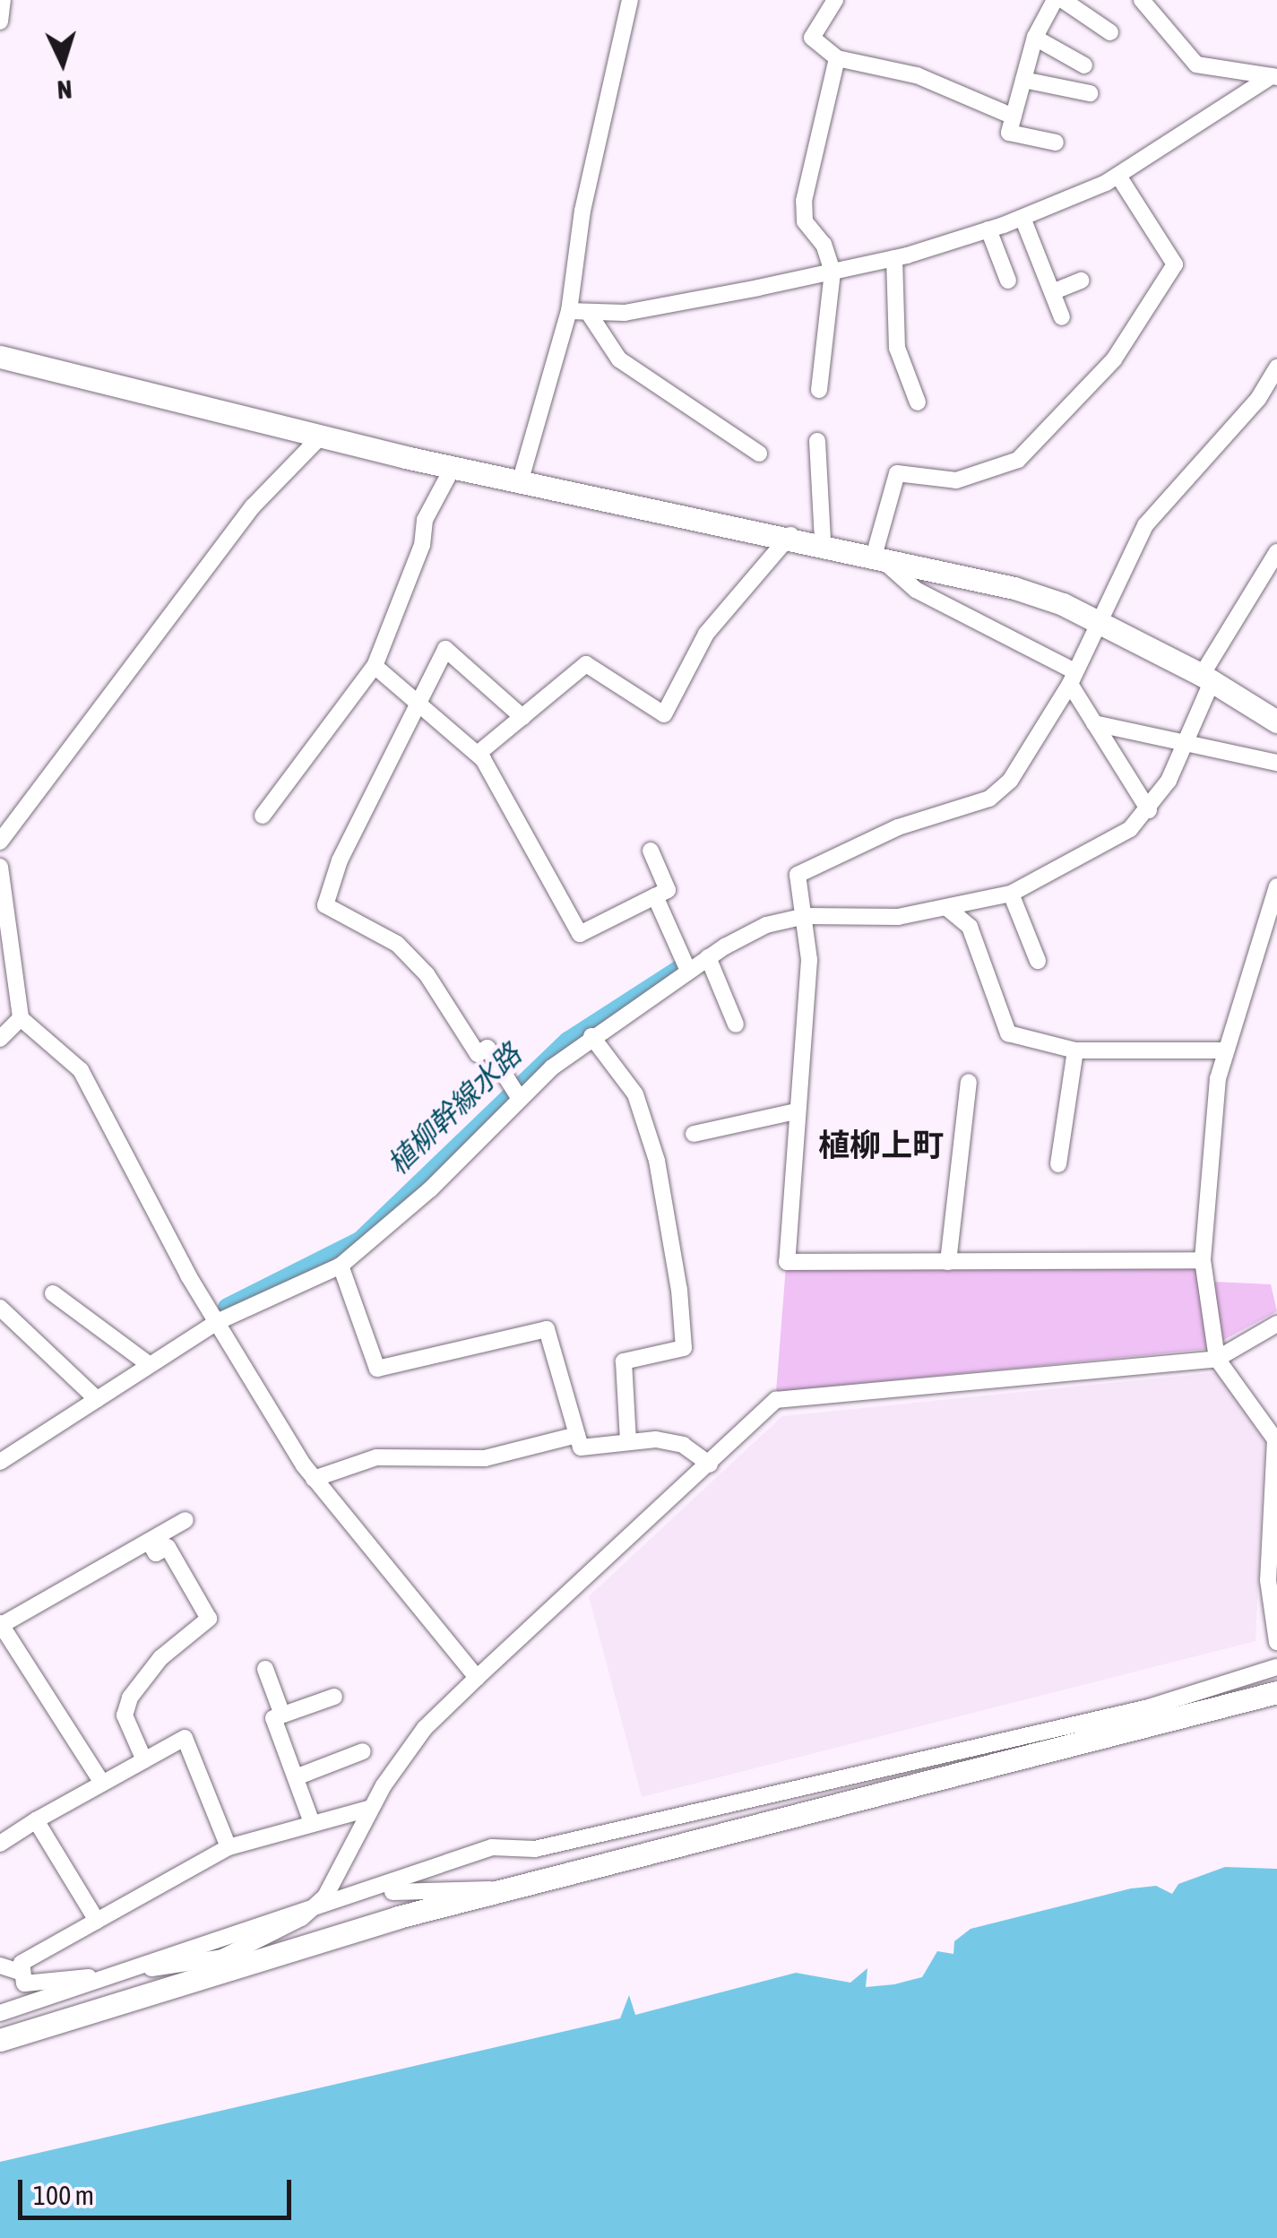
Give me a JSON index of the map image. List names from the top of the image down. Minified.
{"districts":["植柳上町"],"water":["植柳幹線水路"],"scale_bar":"100 m","north":"bottom"}
